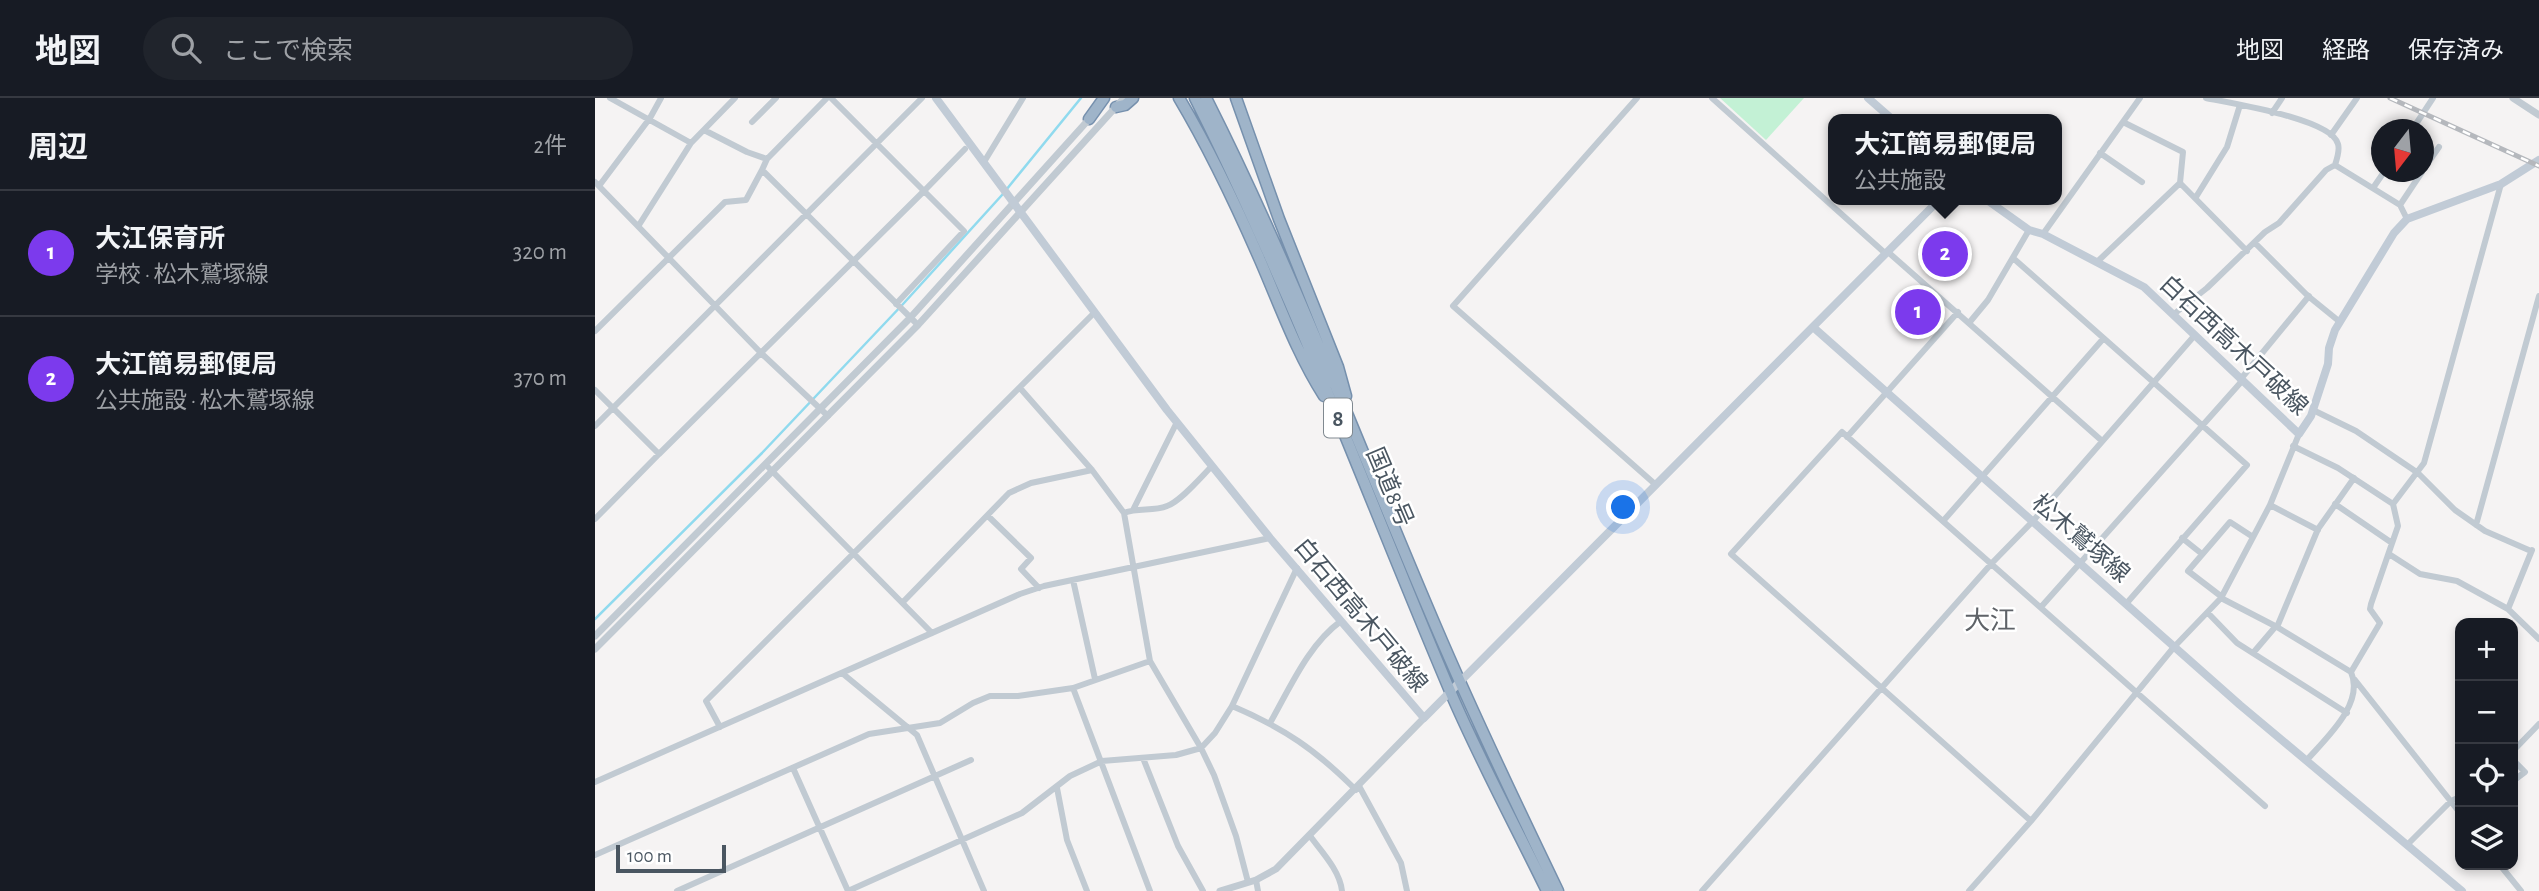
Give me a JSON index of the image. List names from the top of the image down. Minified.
{"streets":{"highway":["8","国道8号"],"main road":["白石西高木戸破線","松木鷲塚線"]},"crossings":[["白石西高木戸破線","国道8号"],["白石西高木戸破線","松木鷲塚線"]],"districts":["大江"],"scale_bar":"100 m","north":"bottom","page":{"header":"地図","search":"ここで検索","nav":["地図","経路","保存済み"],"heading":["周辺","2件"],"popup":["大江簡易郵便局","公共施設"],"list":[{"mark":"1","name":"大江保育所","note":"学校 · 松木鷲塚線","value":"320 m"},{"mark":"2","name":"大江簡易郵便局","note":"公共施設 · 松木鷲塚線","value":"370 m"}],"pins":["2","1"],"map_buttons":["+","−"],"scale":"100 m"}}
